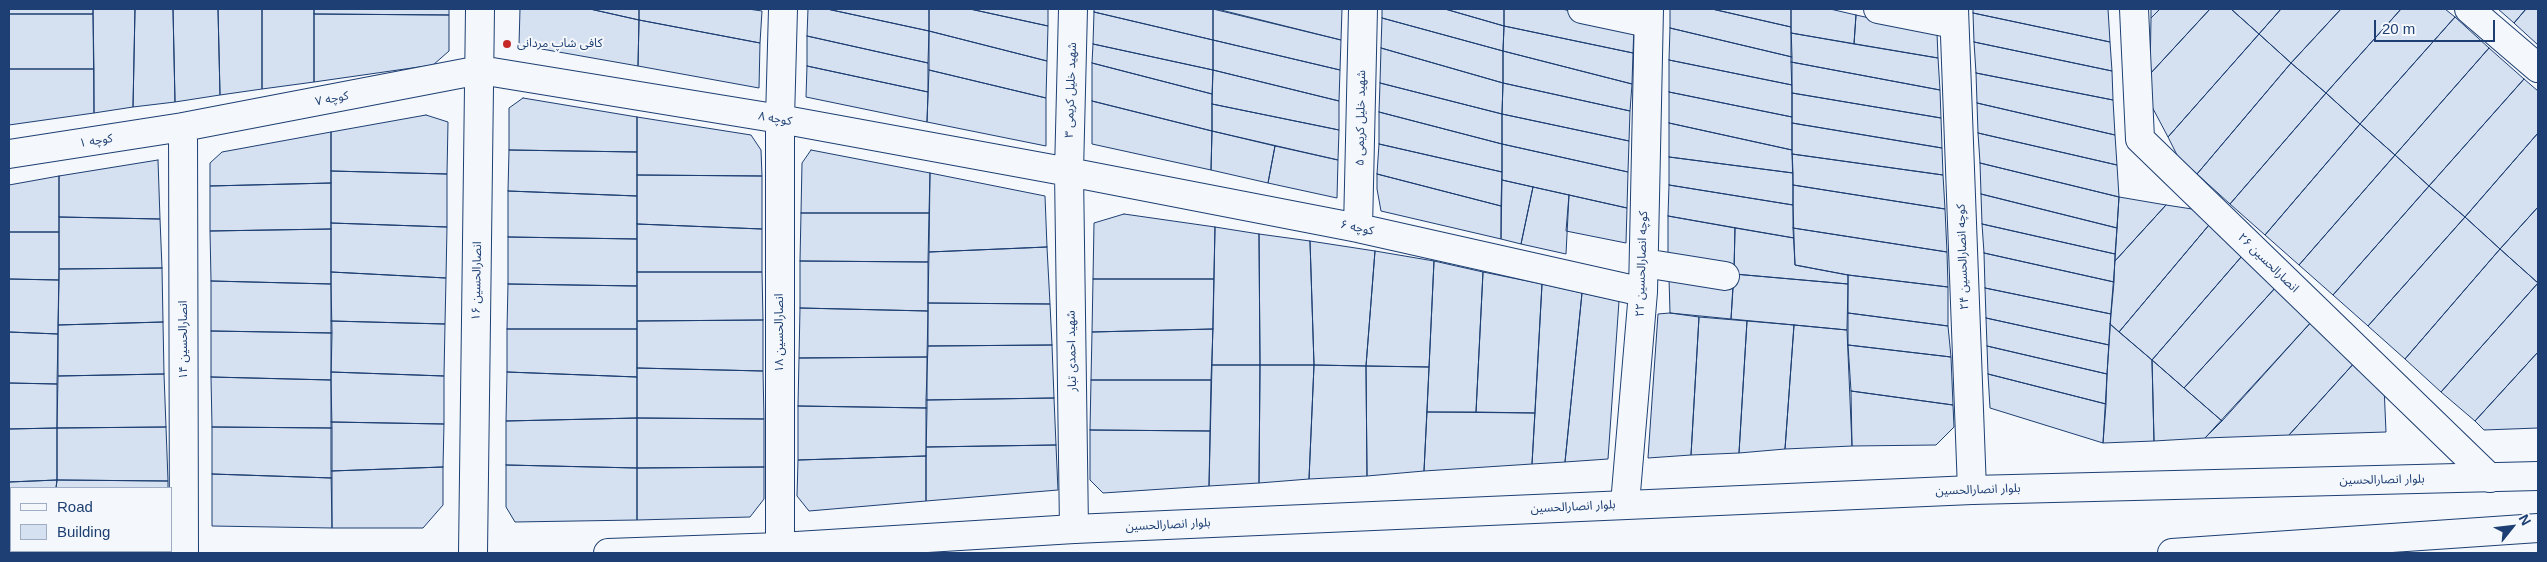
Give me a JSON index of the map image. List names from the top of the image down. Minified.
{"streets":{"street":["شهید خلیل کریمی ۳","کوچه ۷","شهید خلیل کریمی ۵","کوچه ۸","کوچه ۱","کوچه ۶","کوچه انصارالحسین ۲۴","انصارالحسین ۲۶","کوچه انصارالحسین ۲۲","انصارالحسین ۱۶","انصارالحسین ۱۸","انصارالحسین ۱۴","شهید احمدی تبار","بلوار انصارالحسین"]},"crossings":[["شهید خلیل کریمی ۳","کوچه ۸"],["شهید خلیل کریمی ۳","کوچه ۶"],["شهید خلیل کریمی ۳","شهید احمدی تبار"],["کوچه ۷","کوچه ۸"],["کوچه ۷","کوچه ۱"],["کوچه ۷","انصارالحسین ۱۶"],["کوچه ۷","انصارالحسین ۱۴"],["شهید خلیل کریمی ۵","کوچه ۶"],["کوچه ۸","کوچه ۶"],["کوچه ۸","انصارالحسین ۱۶"],["کوچه ۸","انصارالحسین ۱۸"],["کوچه ۸","شهید احمدی تبار"],["کوچه ۱","انصارالحسین ۱۴"],["کوچه ۶","کوچه انصارالحسین ۲۲"],["کوچه ۶","شهید احمدی تبار"],["کوچه انصارالحسین ۲۴","بلوار انصارالحسین"],["انصارالحسین ۲۶","بلوار انصارالحسین"],["کوچه انصارالحسین ۲۲","بلوار انصارالحسین"],["انصارالحسین ۱۸","بلوار انصارالحسین"],["شهید احمدی تبار","بلوار انصارالحسین"]],"places":["کافى شاپ مردانى"],"legend":["Road","Building"],"scale_bar":"20 m","north":"top right"}
